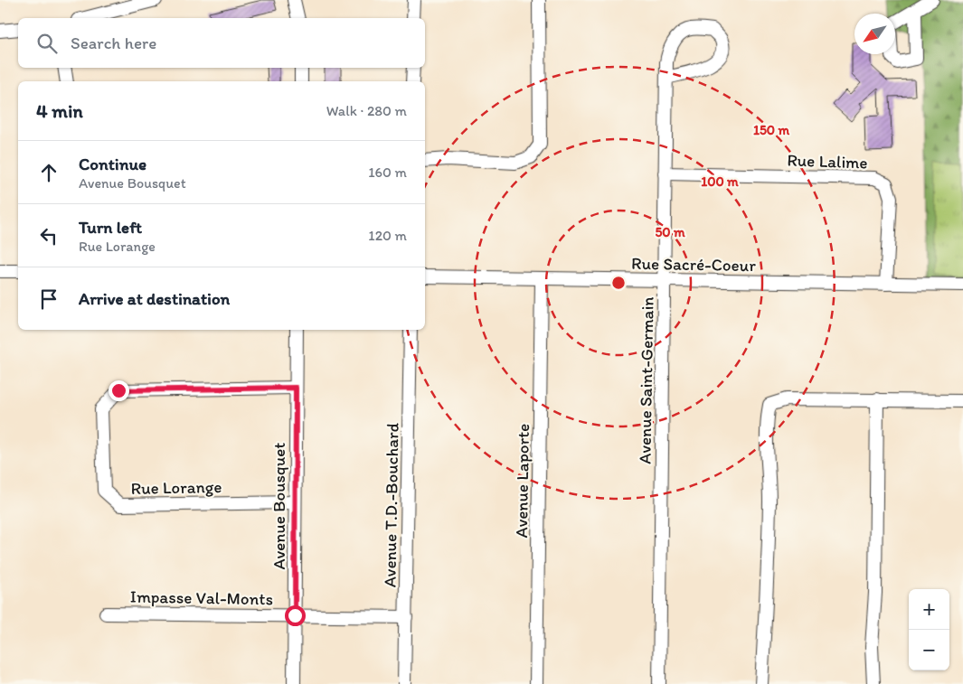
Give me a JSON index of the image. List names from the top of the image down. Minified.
{"streets":{"street":["Rue Lalime","Rue Sacré-Coeur","Avenue Saint-Germain","Avenue Laporte","Rue Lorange","Avenue T.D.-Bouchard","Avenue Bousquet","Impasse Val-Monts"]},"crossings":[["Rue Lalime","Rue Sacré-Coeur"],["Rue Lalime","Avenue Saint-Germain"],["Rue Sacré-Coeur","Avenue Saint-Germain"],["Rue Sacré-Coeur","Avenue Laporte"],["Rue Lorange","Avenue Bousquet"],["Avenue T.D.-Bouchard","Impasse Val-Monts"],["Avenue Bousquet","Impasse Val-Monts"]],"north":"bottom left","page":{"search":"Search here","heading":["4 min","Walk · 280 m"],"list":[["Continue","Avenue Bousquet","160 m"],["Turn left","Rue Lorange","120 m"],"Arrive at destination"],"map_buttons":["+","−"]},"rings":["150 m","100 m","50 m"]}
